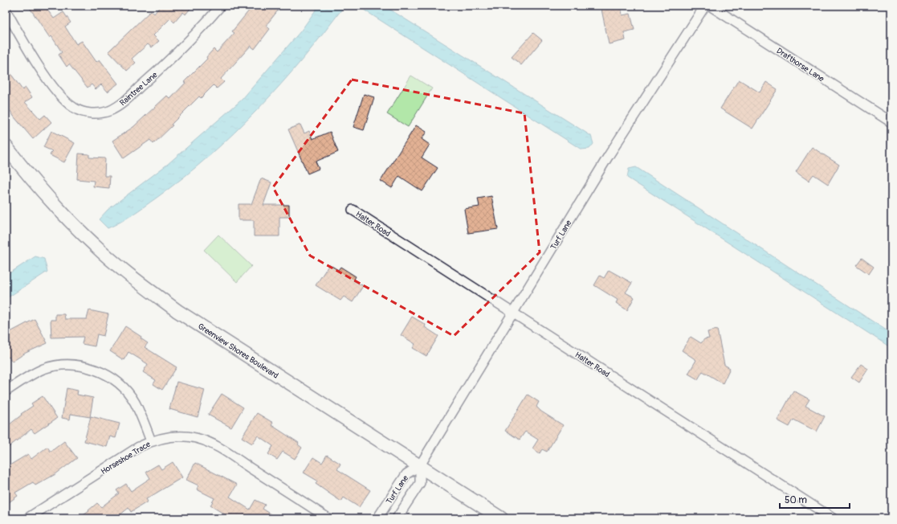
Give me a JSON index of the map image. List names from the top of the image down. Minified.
{"streets":{"street":["Drafthorse Lane","Raintree Lane","Halter Road","Turf Lane","Greenview Shores Boulevard","Horseshoe Trace"]},"crossings":[["Halter Road","Turf Lane"],["Turf Lane","Greenview Shores Boulevard"]],"scale_bar":"50 m"}
